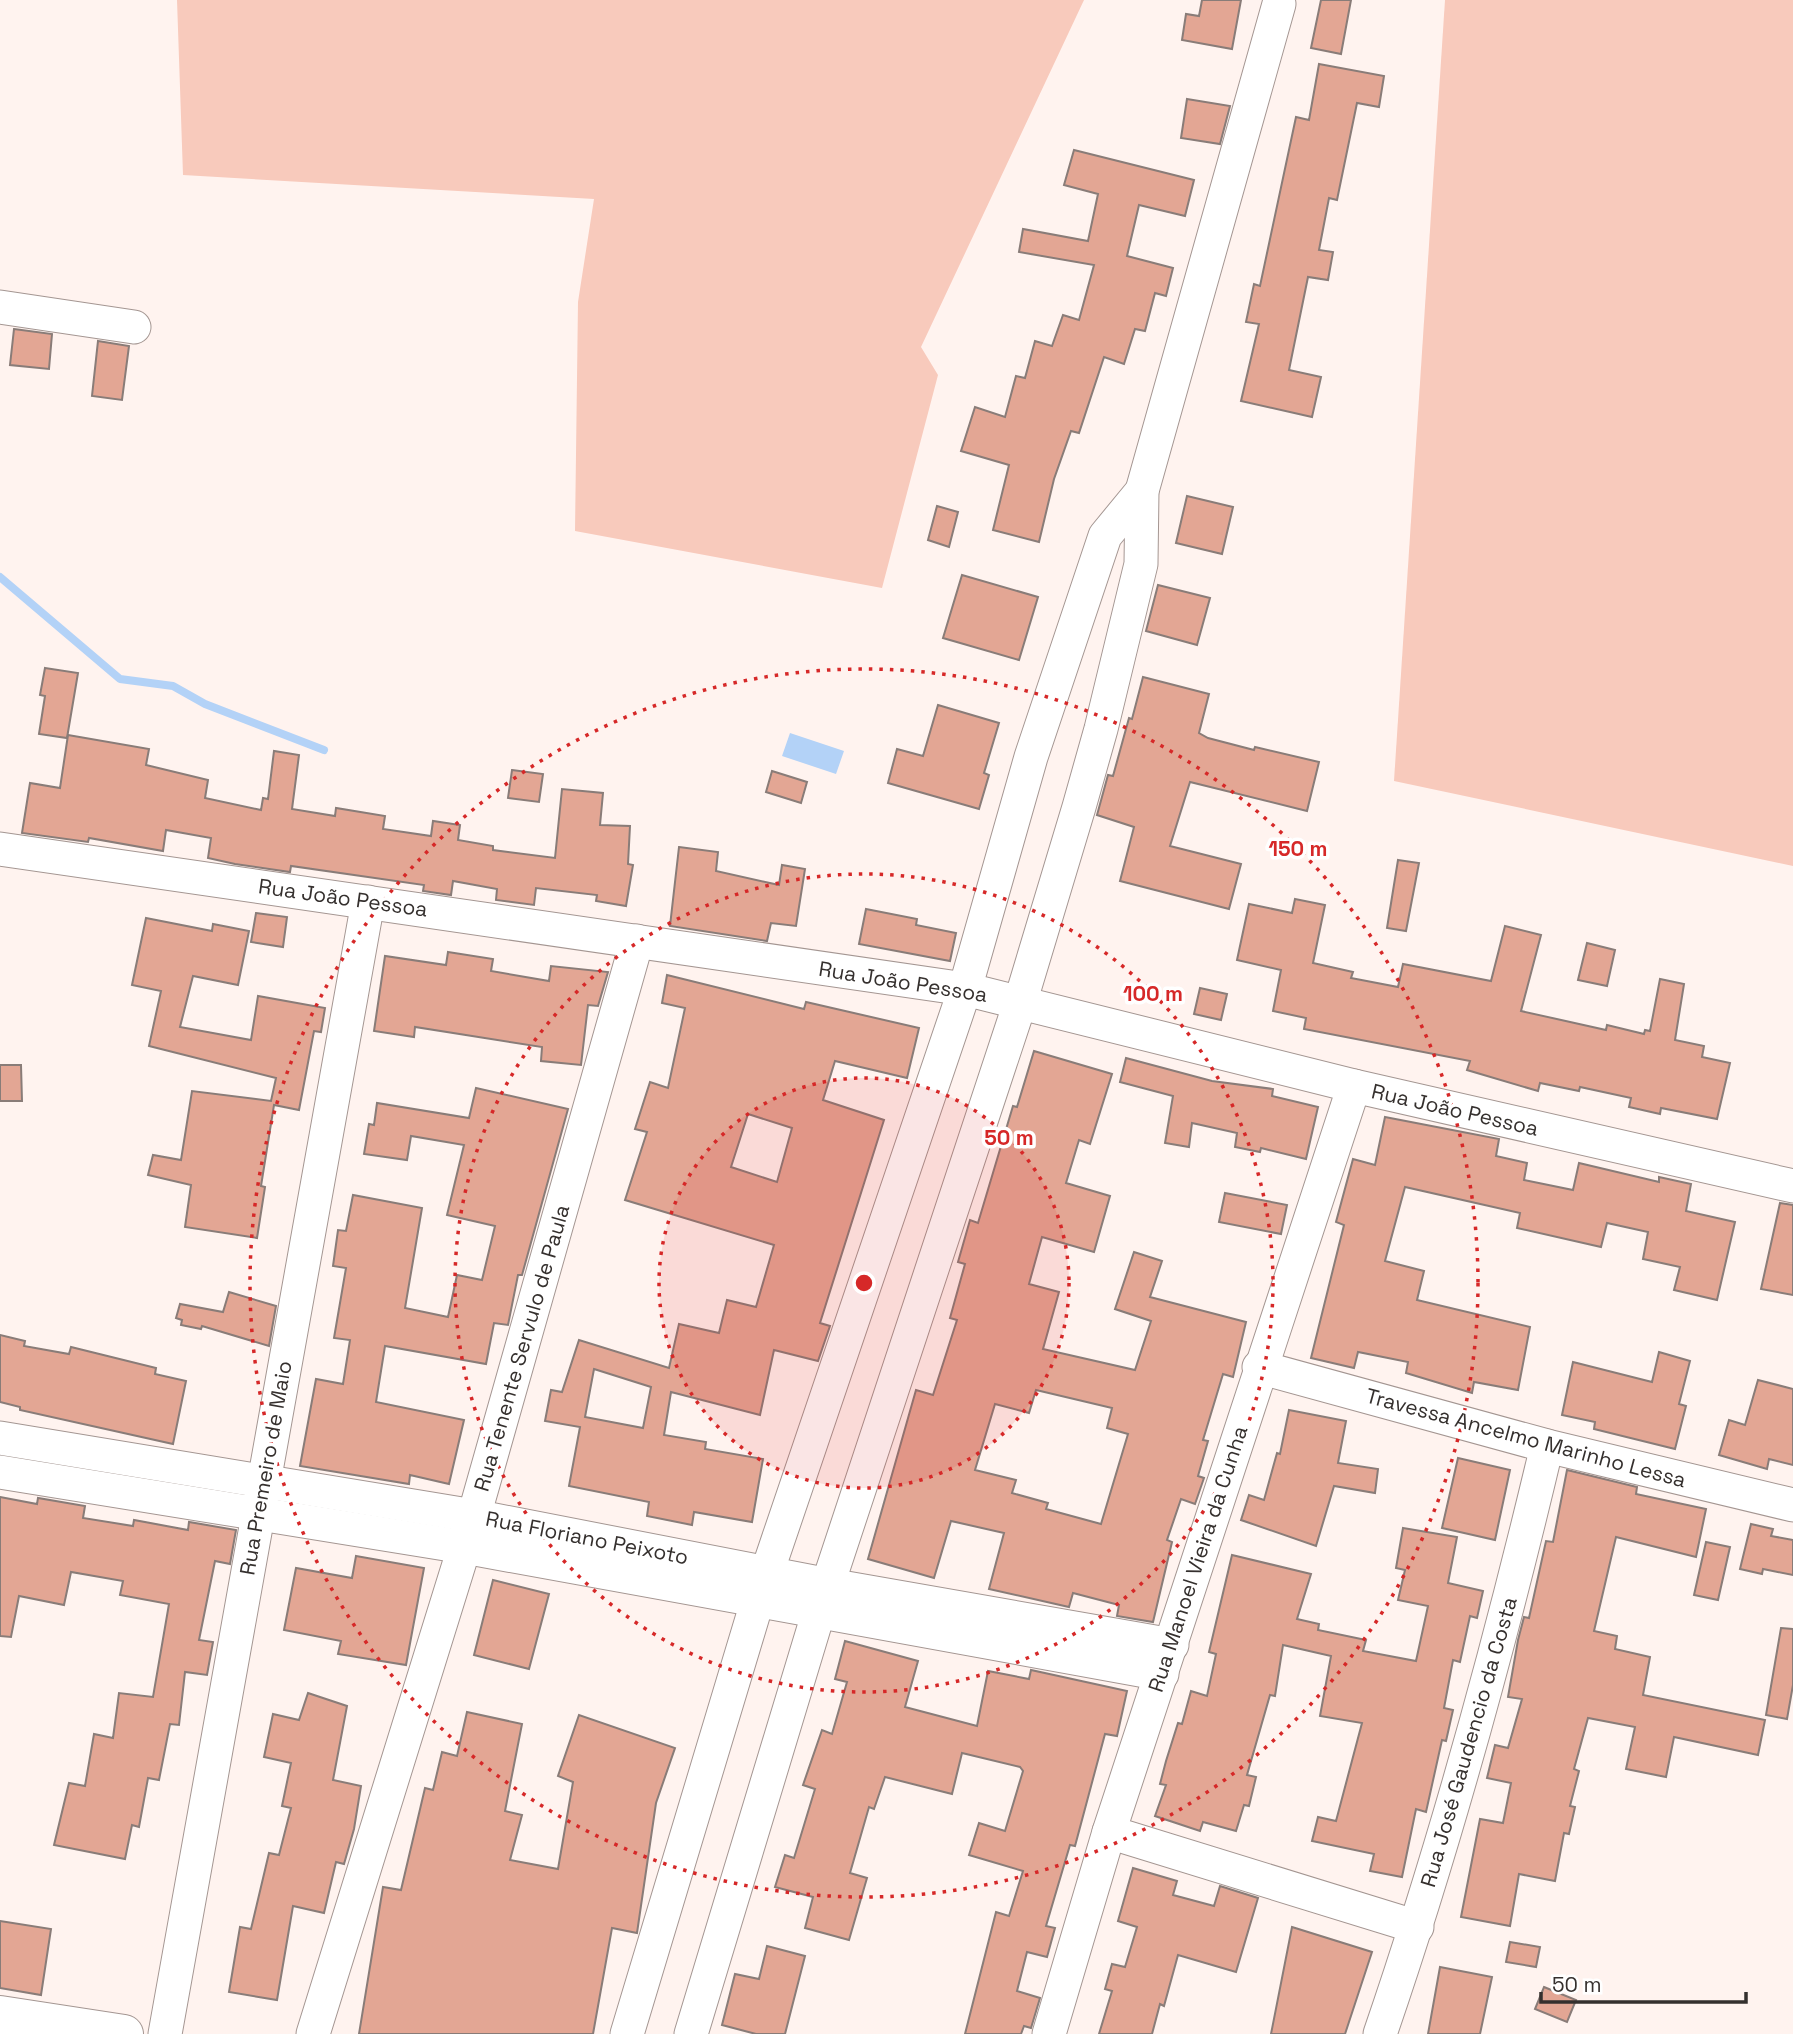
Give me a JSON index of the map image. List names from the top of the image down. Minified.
{"streets":{"street":["Rua João Pessoa","Rua Tenente Servulo de Paula","Travessa Ancelmo Marinho Lessa","Rua Premeiro de Maio","Rua Floriano Peixoto","Rua Manoel Vieira da Cunha","Rua José Gaudencio da Costa"]},"crossings":[["Rua João Pessoa","Rua Tenente Servulo de Paula"],["Rua João Pessoa","Rua Premeiro de Maio"],["Rua João Pessoa","Rua Manoel Vieira da Cunha"],["Rua Tenente Servulo de Paula","Rua Floriano Peixoto"],["Travessa Ancelmo Marinho Lessa","Rua Manoel Vieira da Cunha"],["Travessa Ancelmo Marinho Lessa","Rua José Gaudencio da Costa"],["Rua Premeiro de Maio","Rua Floriano Peixoto"],["Rua Floriano Peixoto","Rua Manoel Vieira da Cunha"]],"scale_bar":"50 m","rings":["150 m","100 m","50 m"]}
